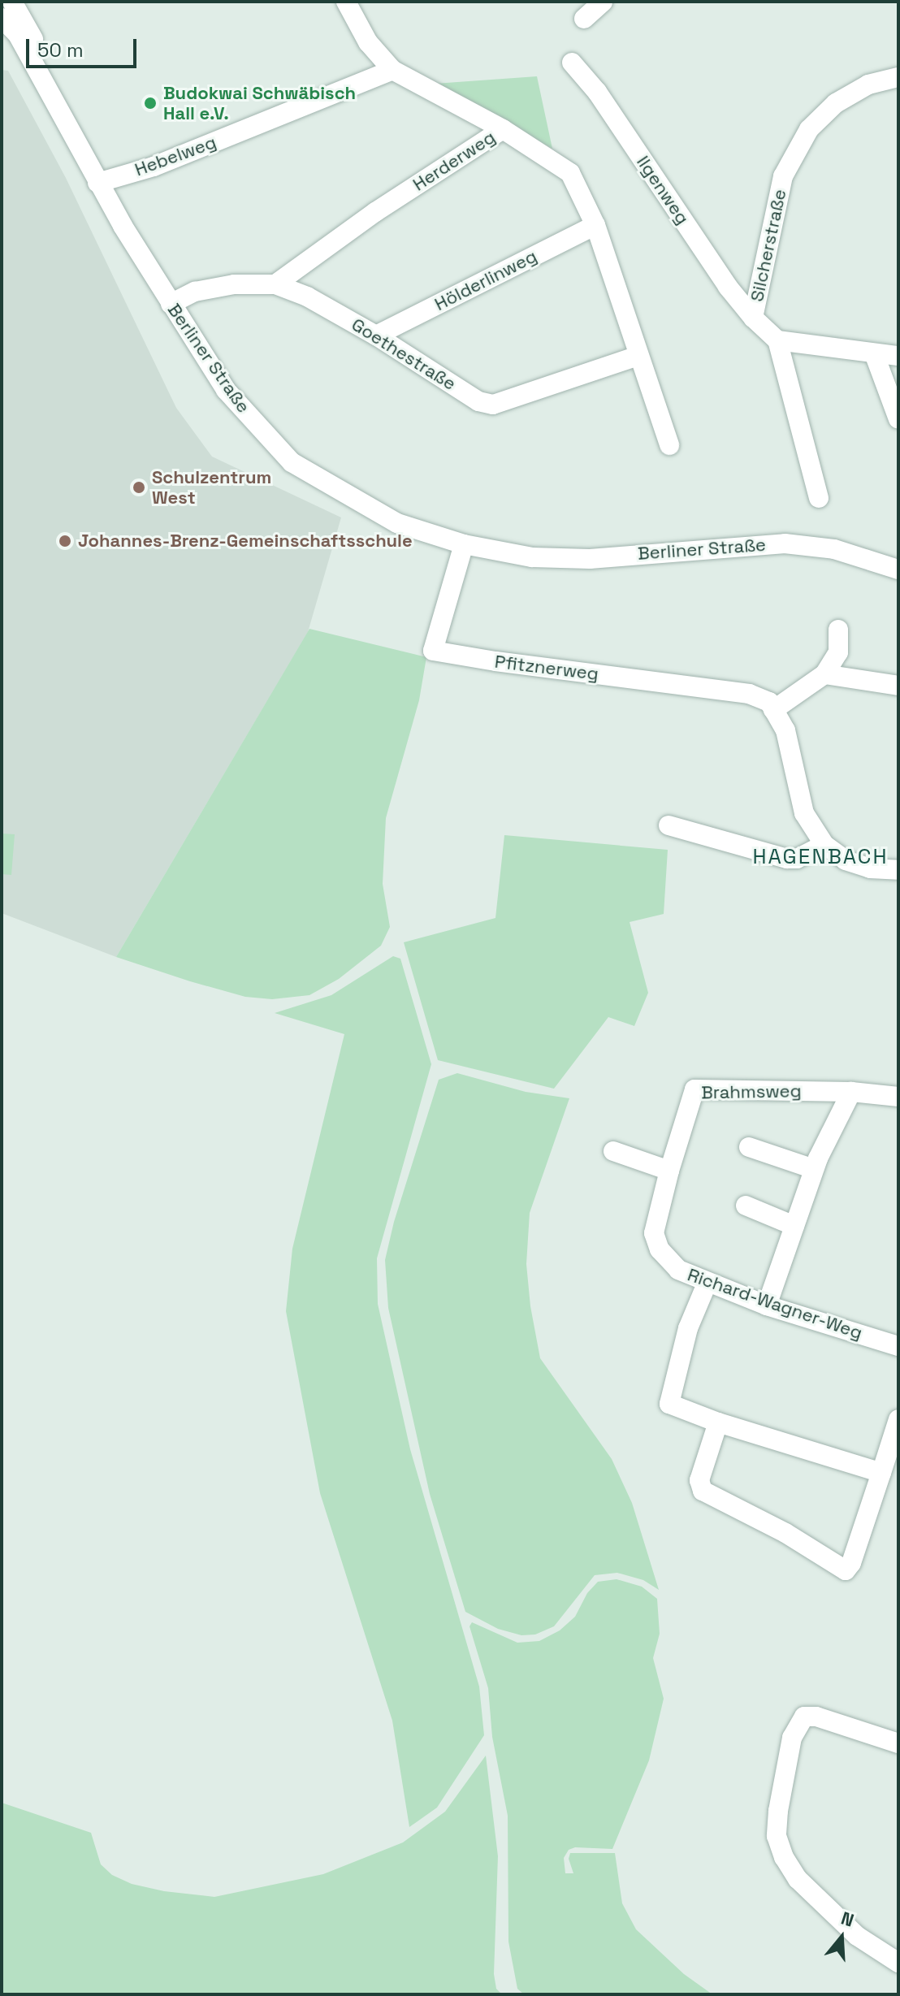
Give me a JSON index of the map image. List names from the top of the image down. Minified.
{"streets":{"street":["Hebelweg","Herderweg","Ilgenweg","Silcherstraße","Hölderlinweg","Goethestraße","Berliner Straße","Pfitznerweg","Brahmsweg","Richard-Wagner-Weg"]},"crossings":[["Hebelweg","Berliner Straße"],["Herderweg","Hölderlinweg"],["Herderweg","Goethestraße"],["Ilgenweg","Silcherstraße"],["Hölderlinweg","Goethestraße"],["Goethestraße","Berliner Straße"],["Berliner Straße","Pfitznerweg"],["Brahmsweg","Richard-Wagner-Weg"]],"districts":["HAGENBACH"],"places":["Budokwai Schwäbisch Hall e.V.","Schulzentrum West","Johannes-Brenz-Gemeinschaftsschule"],"scale_bar":"50 m","north":"top"}
